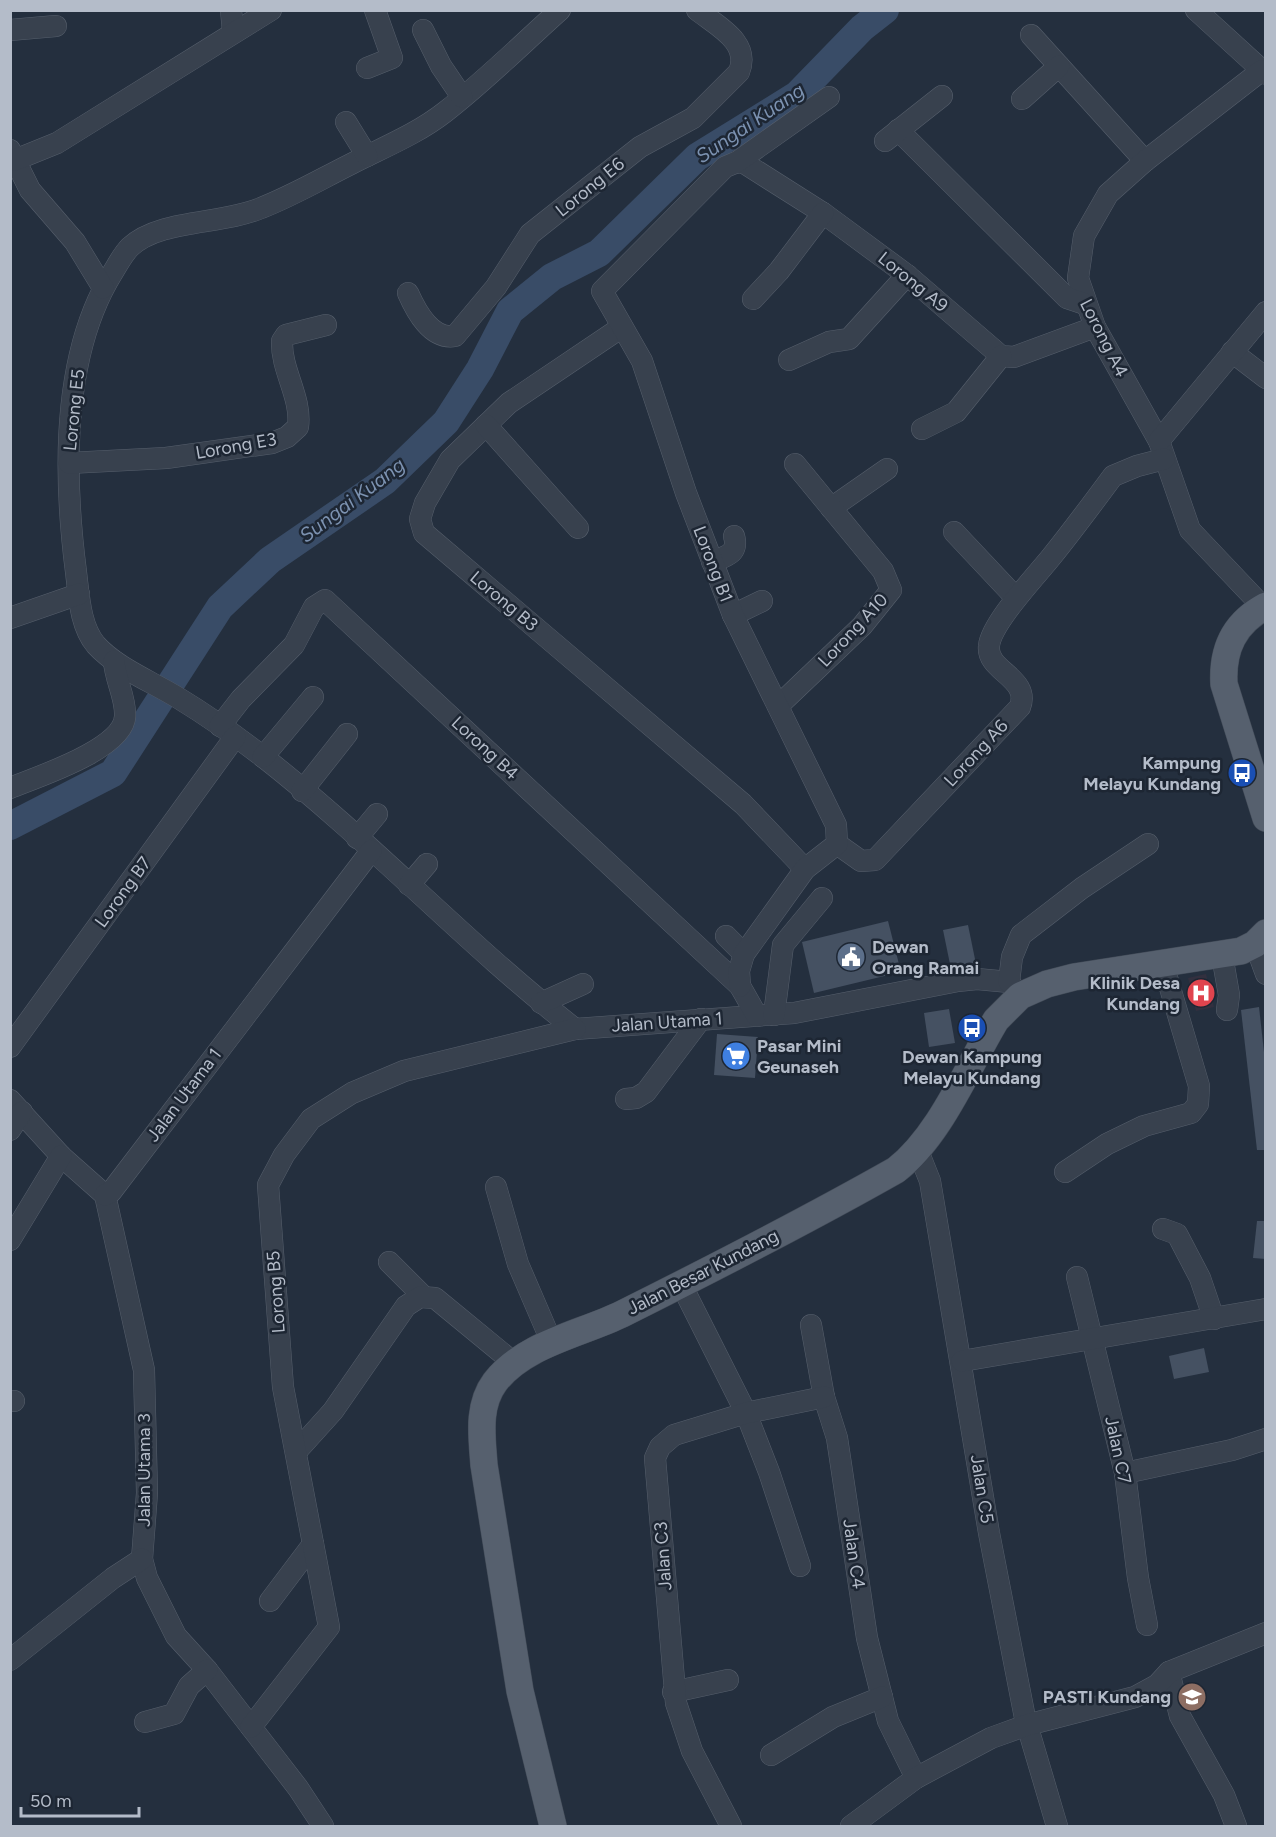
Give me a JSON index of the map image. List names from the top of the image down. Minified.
{"streets":{"main road":["Jalan Besar Kundang"],"street":["Lorong E6","Lorong A9","Lorong A4","Lorong E5","Lorong E3","Lorong B1","Lorong B3","Lorong A10","Lorong B4","Lorong A6","Lorong B7","Jalan Utama 1","Lorong B5","Jalan C7","Jalan Utama 3","Jalan C5","Jalan C4","Jalan C3"]},"crossings":[["Lorong A9","Lorong B1"],["Lorong A4","Lorong A6"],["Lorong E5","Lorong E3"],["Lorong E5","Lorong B4"],["Lorong E5","Lorong B7"],["Lorong B1","Lorong B3"],["Lorong B1","Lorong A10"],["Lorong B1","Lorong A6"],["Lorong B4","Lorong B7"],["Lorong B4","Jalan Utama 1"],["Jalan Utama 1","Jalan Besar Kundang"],["Jalan Utama 1","Lorong B5"],["Jalan Utama 1","Jalan Utama 3"],["Jalan Besar Kundang","Jalan C5"],["Lorong B5","Jalan Utama 3"],["Jalan C4","Jalan C3"]],"water":["Sungai Kuang"],"places":{"bus stop":["Kampung Melayu Kundang","Dewan Kampung Melayu Kundang"],"public building":["Dewan Orang Ramai"],"hospital":["Klinik Desa Kundang"],"supermarket":["Pasar Mini Geunaseh"],"school or university":["PASTI Kundang"]},"scale_bar":"50 m"}
